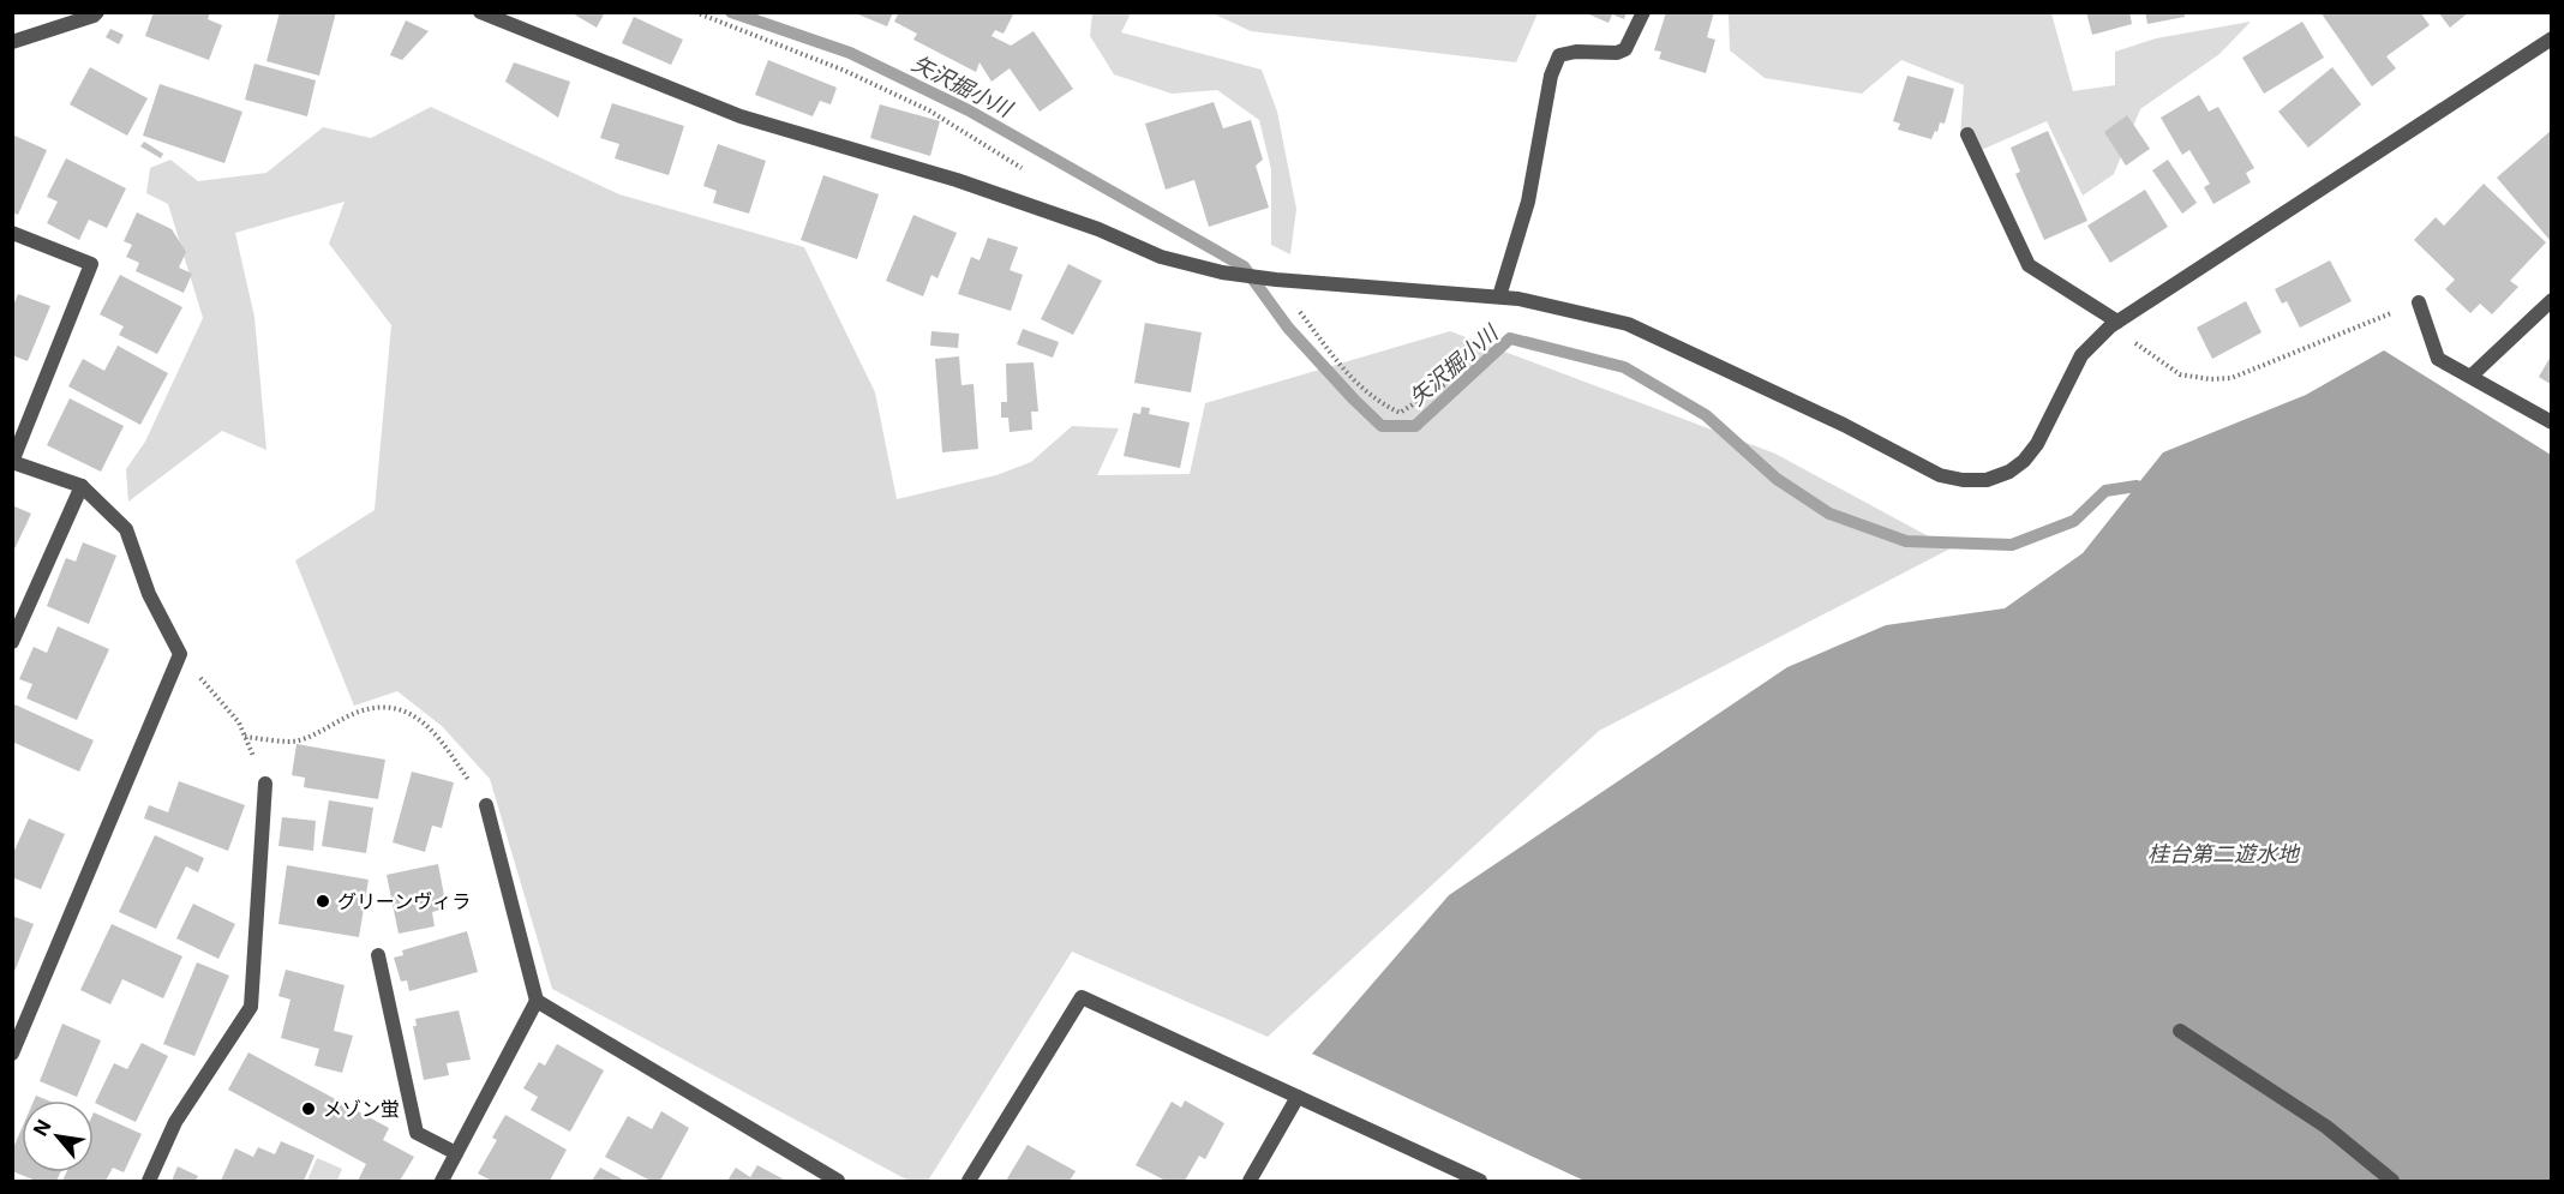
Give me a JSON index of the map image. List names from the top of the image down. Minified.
{"water":["矢沢掘小川","桂台第二遊水地"],"places":["グリーンヴィラ","メゾン蛍"],"north":"top left"}
